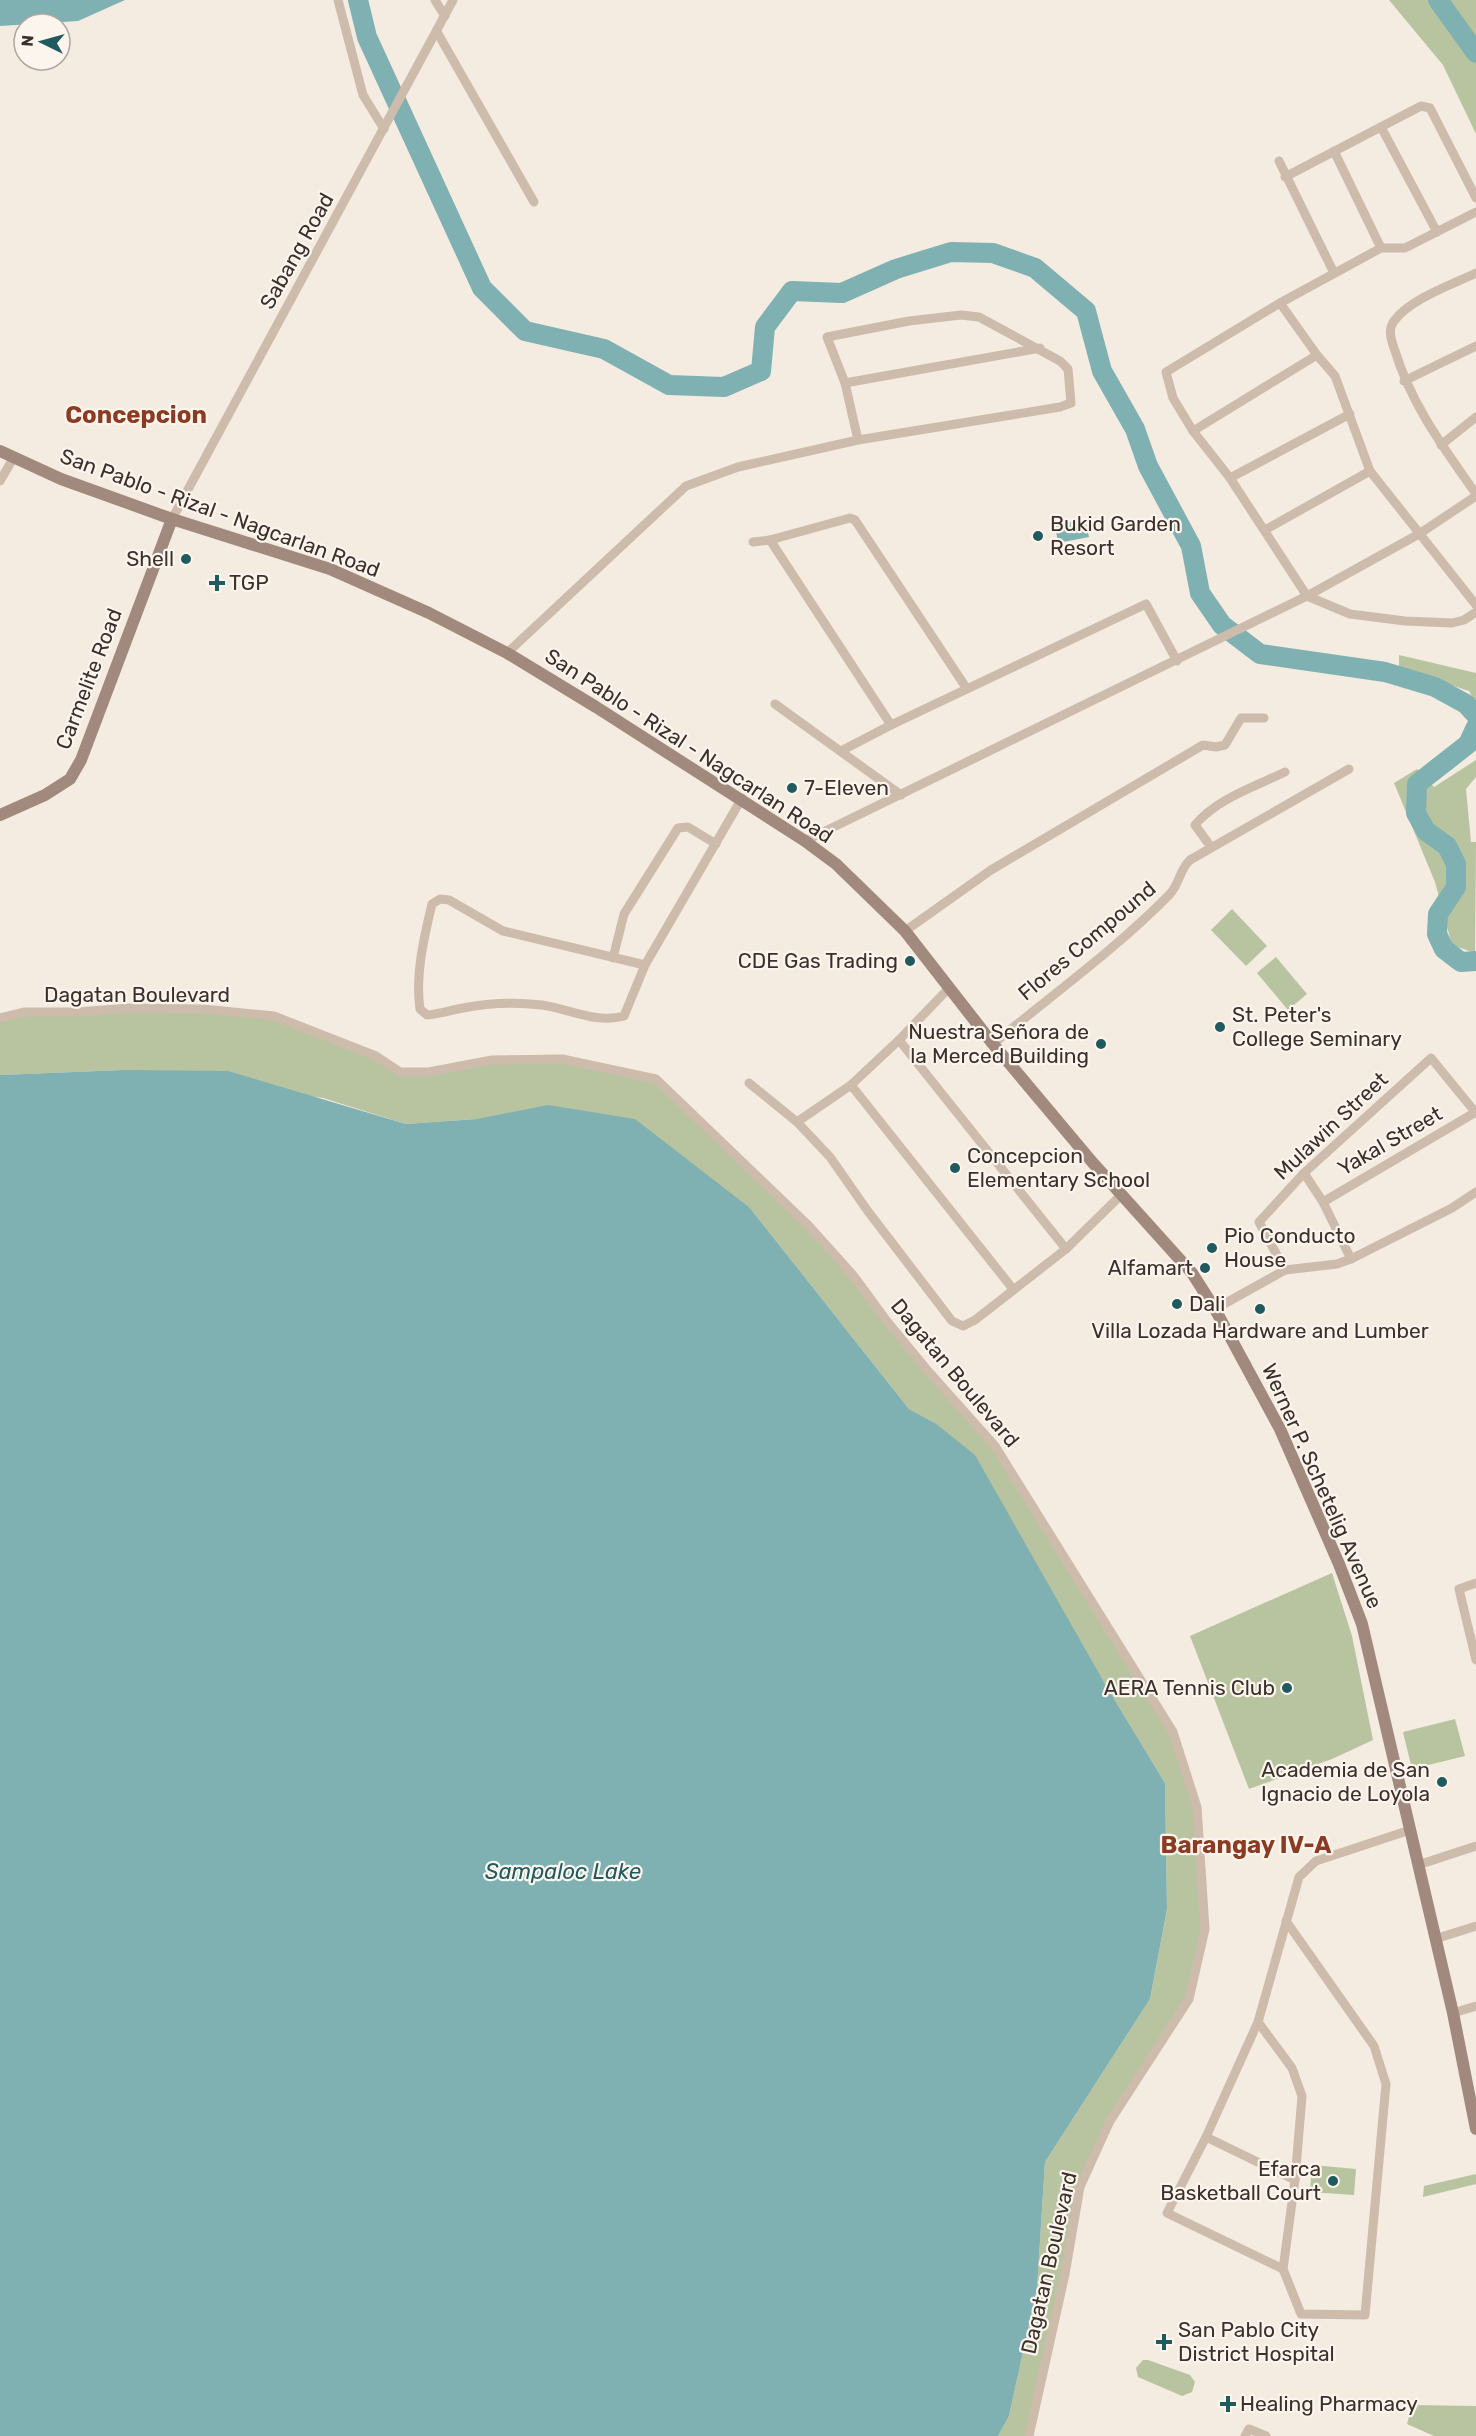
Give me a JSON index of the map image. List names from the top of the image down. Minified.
{"streets":{"main road":["San Pablo - Rizal - Nagcarlan Road","Carmelite Road","Werner P. Schetelig Avenue"],"street":["Sabang Road","Flores Compound","Dagatan Boulevard","Mulawin Street","Yakal Street"]},"crossings":[["Sabang Road","San Pablo - Rizal - Nagcarlan Road"],["Sabang Road","Carmelite Road"],["San Pablo - Rizal - Nagcarlan Road","Carmelite Road"],["San Pablo - Rizal - Nagcarlan Road","Flores Compound"],["San Pablo - Rizal - Nagcarlan Road","Werner P. Schetelig Avenue"],["Mulawin Street","Yakal Street"]],"districts":["Concepcion","Barangay IV-A"],"water":["Sampaloc Lake"],"places":{"other":["Bukid Garden Resort","Shell","7-Eleven","CDE Gas Trading","St. Peter's College Seminary","Nuestra Señora de la Merced Building","Concepcion Elementary School","Pio Conducto House","Alfamart","Dali","Villa Lozada Hardware and Lumber","AERA Tennis Club","Academia de San Ignacio de Loyola","Efarca Basketball Court"],"health":["TGP","San Pablo City District Hospital","Healing Pharmacy"]},"north":"left"}
